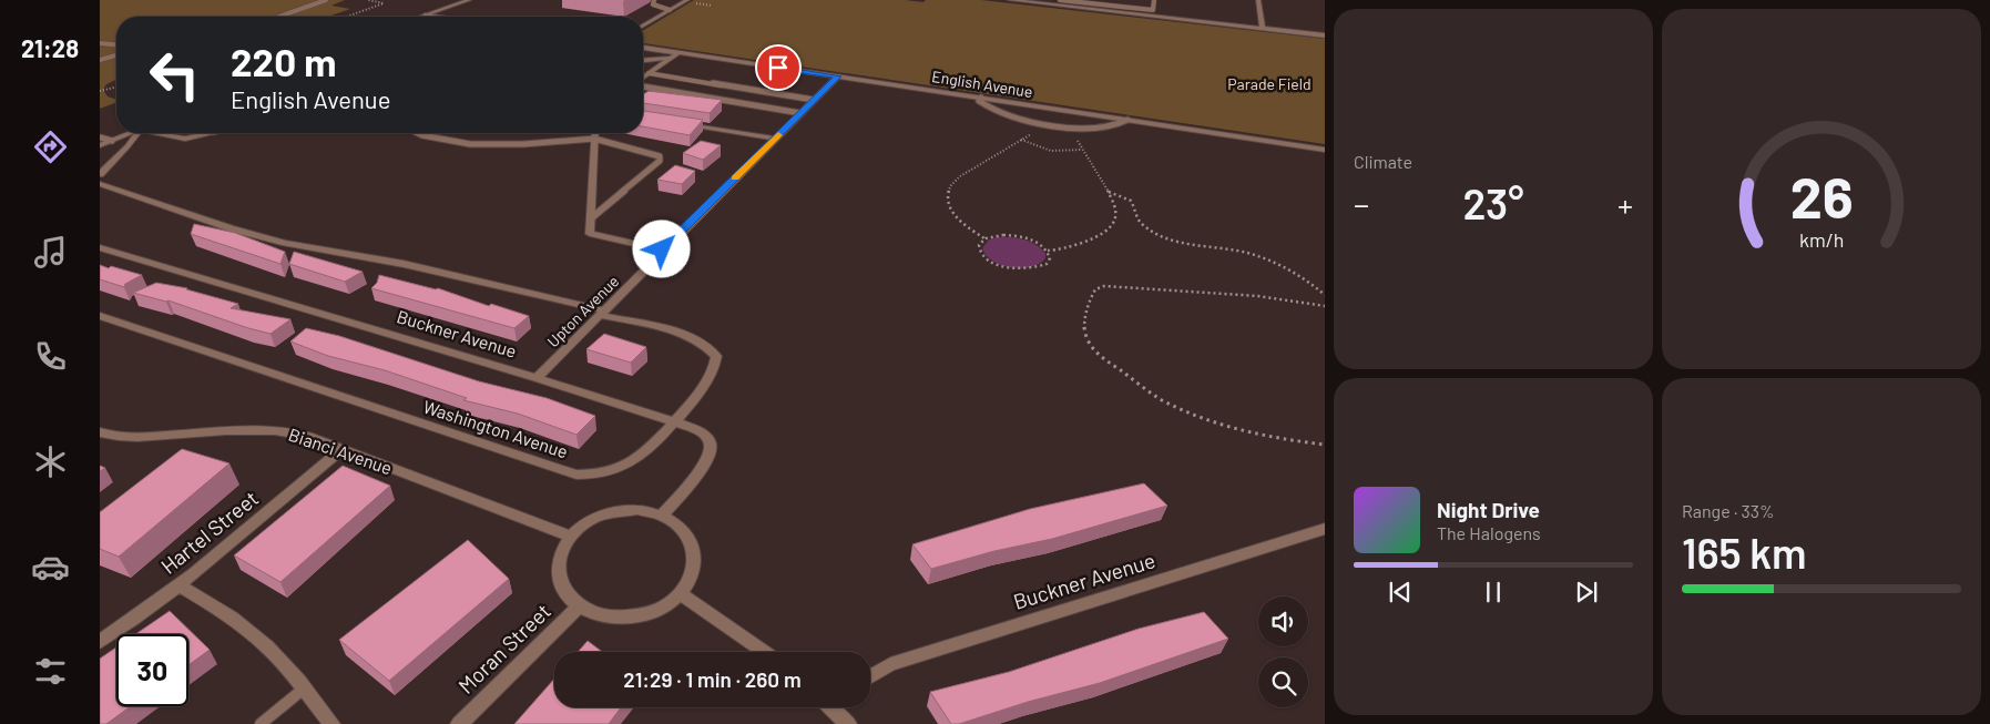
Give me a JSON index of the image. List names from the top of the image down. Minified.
{"streets":{"street":["English Avenue","Upton Avenue","Buckner Avenue","Washington Avenue","Bianci Avenue","Hartel Street","Moran Street"]},"crossings":[["English Avenue","Upton Avenue"],["Upton Avenue","Buckner Avenue"],["Upton Avenue","Washington Avenue"],["Buckner Avenue","Washington Avenue"],["Buckner Avenue","Bianci Avenue"],["Buckner Avenue","Moran Street"],["Bianci Avenue","Hartel Street"],["Bianci Avenue","Moran Street"]],"parks":["Parade Field"],"page":{"tabs":"21:28","tile":["Climate",["Range · 33%","165 km"]],"turn":["220 m","English Avenue"],"heat":["−","23°","+"],"song":["Night Drive","The Halogens"],"limit":"30","trip":"21:29 · 1 min · 260 m","gauge":["26","km/h"]}}
